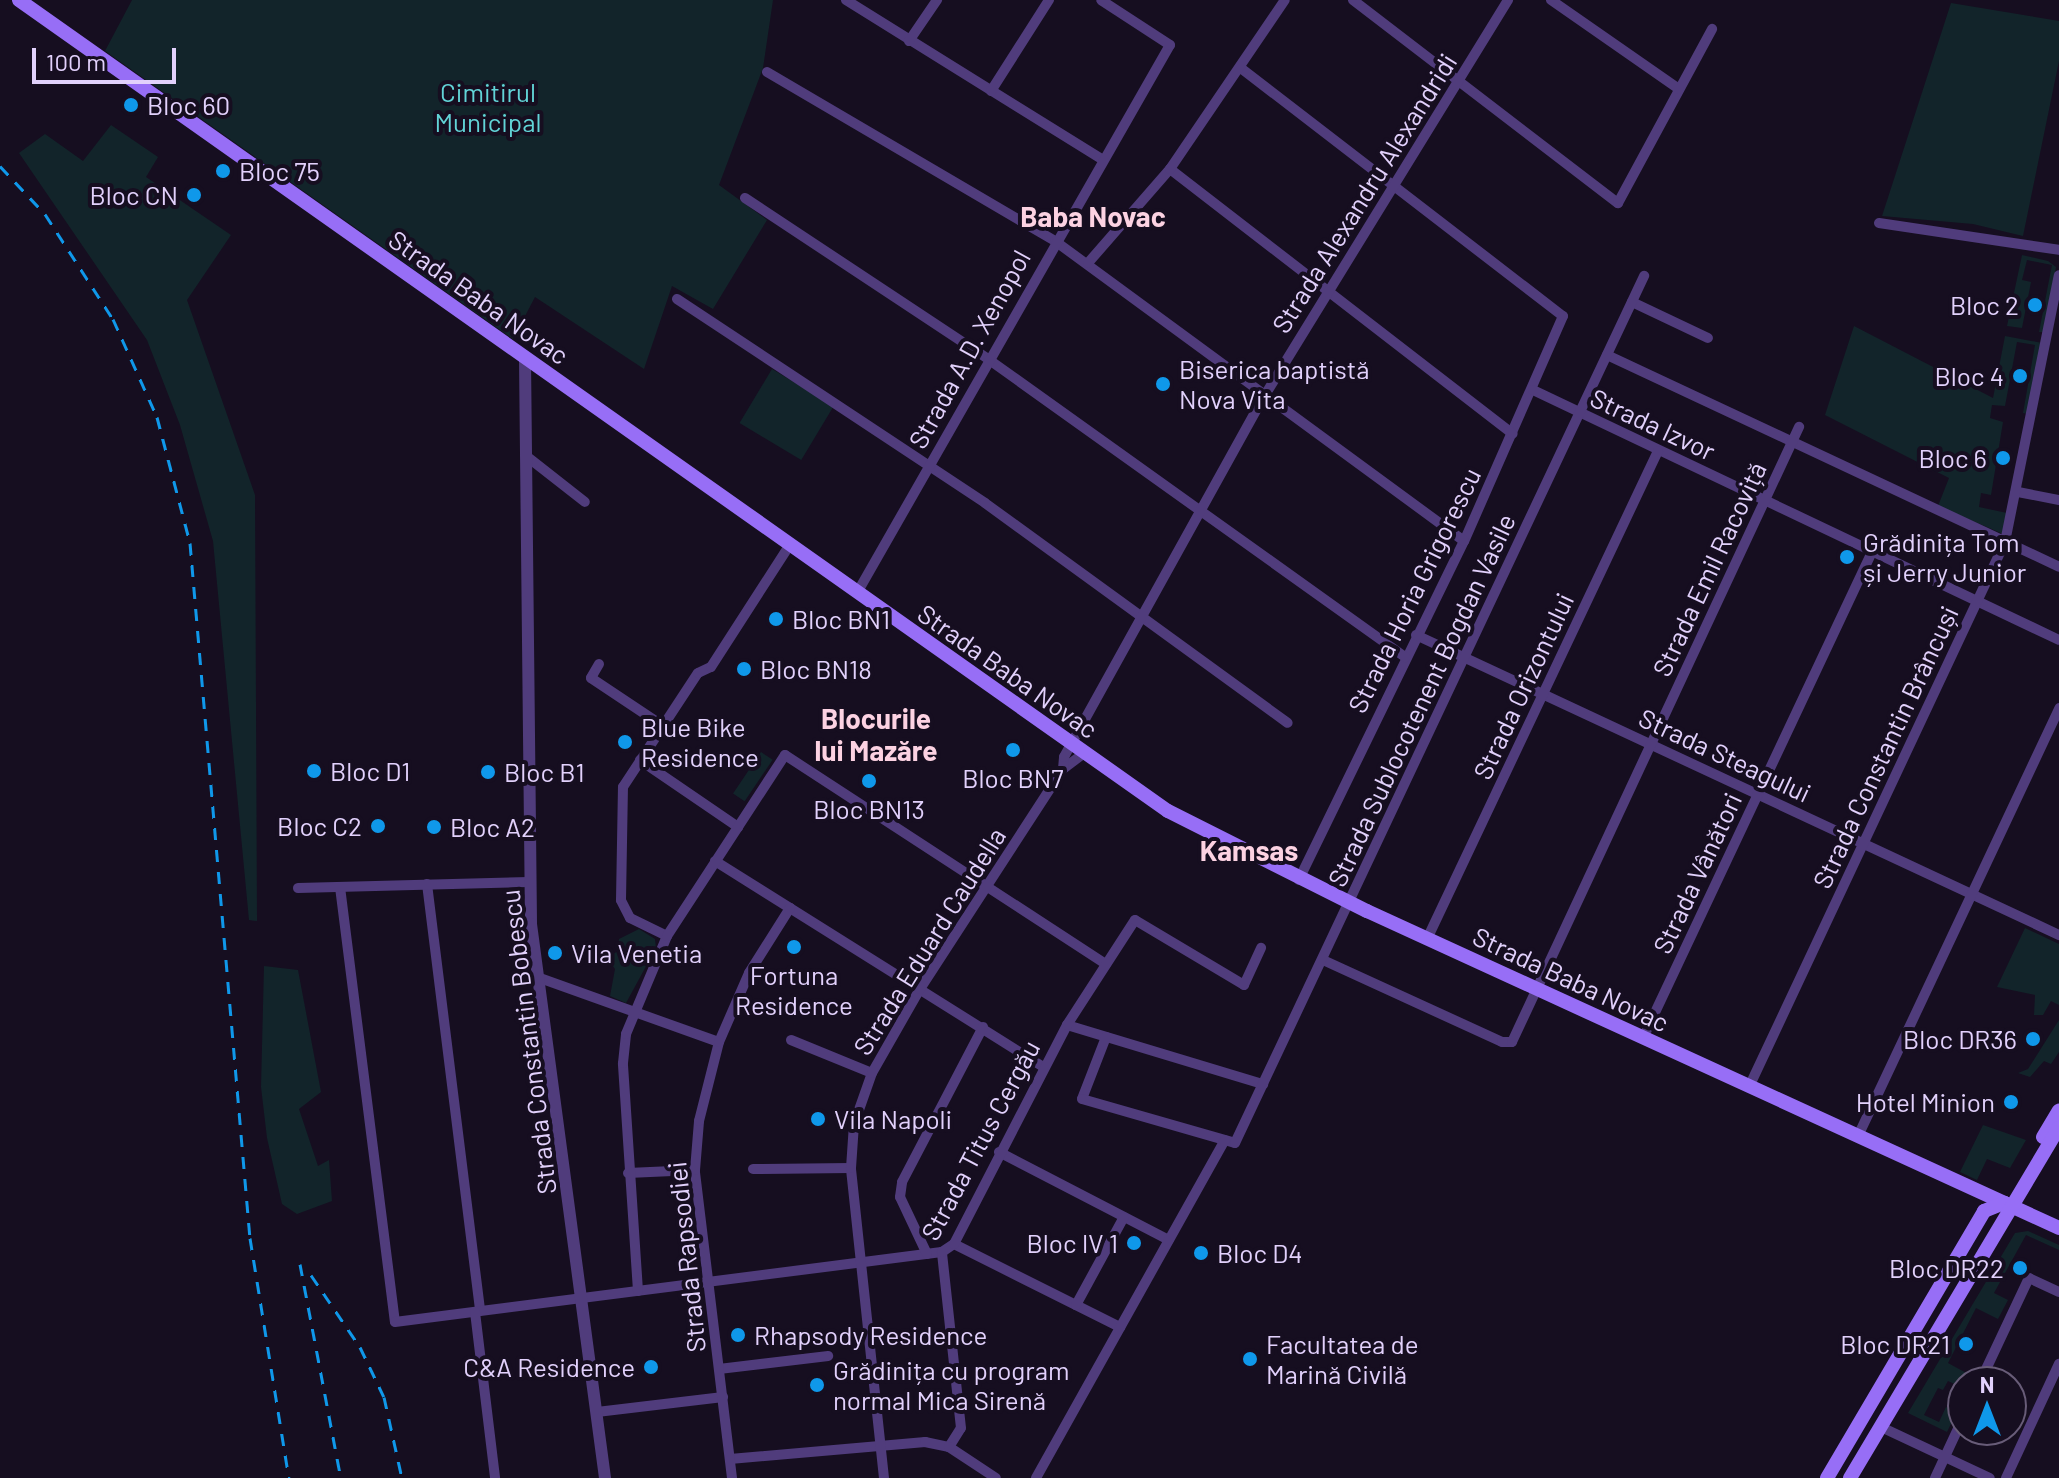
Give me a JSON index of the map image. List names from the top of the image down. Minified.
{"streets":{"main road":["Strada Baba Novac"],"street":["Strada Alexandru Alexandridi","Strada A.D. Xenopol","Strada Izvor","Strada Emil Racoviță","Strada Horia Grigorescu","Strada Orizontului","Strada Sublocotenent Bogdan Vasile","Strada Constantin Brâncuși","Strada Steagului","Strada Vânători","Strada Eduard Caudella","Strada Constantin Bobescu","Strada Titus Cergău","Strada Rapsodiei"]},"crossings":[["Strada Alexandru Alexandridi","Strada Baba Novac"],["Strada Alexandru Alexandridi","Strada Horia Grigorescu"],["Strada Alexandru Alexandridi","Strada Eduard Caudella"],["Strada Baba Novac","Strada A.D. Xenopol"],["Strada Baba Novac","Strada Emil Racoviță"],["Strada Baba Novac","Strada Horia Grigorescu"],["Strada Baba Novac","Strada Orizontului"],["Strada Baba Novac","Strada Sublocotenent Bogdan Vasile"],["Strada Baba Novac","Strada Constantin Brâncuși"],["Strada Baba Novac","Strada Vânători"],["Strada Baba Novac","Strada Eduard Caudella"],["Strada Baba Novac","Strada Constantin Bobescu"],["Strada Izvor","Strada Emil Racoviță"],["Strada Izvor","Strada Horia Grigorescu"],["Strada Izvor","Strada Orizontului"],["Strada Izvor","Strada Sublocotenent Bogdan Vasile"],["Strada Izvor","Strada Constantin Brâncuși"],["Strada Izvor","Strada Vânători"],["Strada Emil Racoviță","Strada Sublocotenent Bogdan Vasile"],["Strada Emil Racoviță","Strada Steagului"],["Strada Horia Grigorescu","Strada Steagului"],["Strada Orizontului","Strada Steagului"],["Strada Sublocotenent Bogdan Vasile","Strada Steagului"],["Strada Constantin Brâncuși","Strada Steagului"],["Strada Steagului","Strada Vânători"]],"districts":["Baba Novac","Blocurile lui Mazăre","Kamsas"],"parks":["Cimitirul Municipal"],"places":["Bloc 60","Bloc 75","Bloc CN","Bloc 2","Bloc 4","Biserica baptistă Nova Vita","Bloc 6","Grădinița Tom și Jerry Junior","Bloc BN1","Bloc BN18","Blue Bike Residence","Bloc BN7","Bloc D1","Bloc B1","Bloc BN13","Bloc C2","Bloc A2","Fortuna Residence","Vila Venetia","Bloc DR36","Hotel Minion","Vila Napoli","Bloc IV 1","Bloc D4","Bloc DR22","Rhapsody Residence","Bloc DR21","Facultatea de Marină Civilă","C&A Residence","Grădinița cu program normal Mica Sirenă"],"scale_bar":"100 m","north":"top"}
